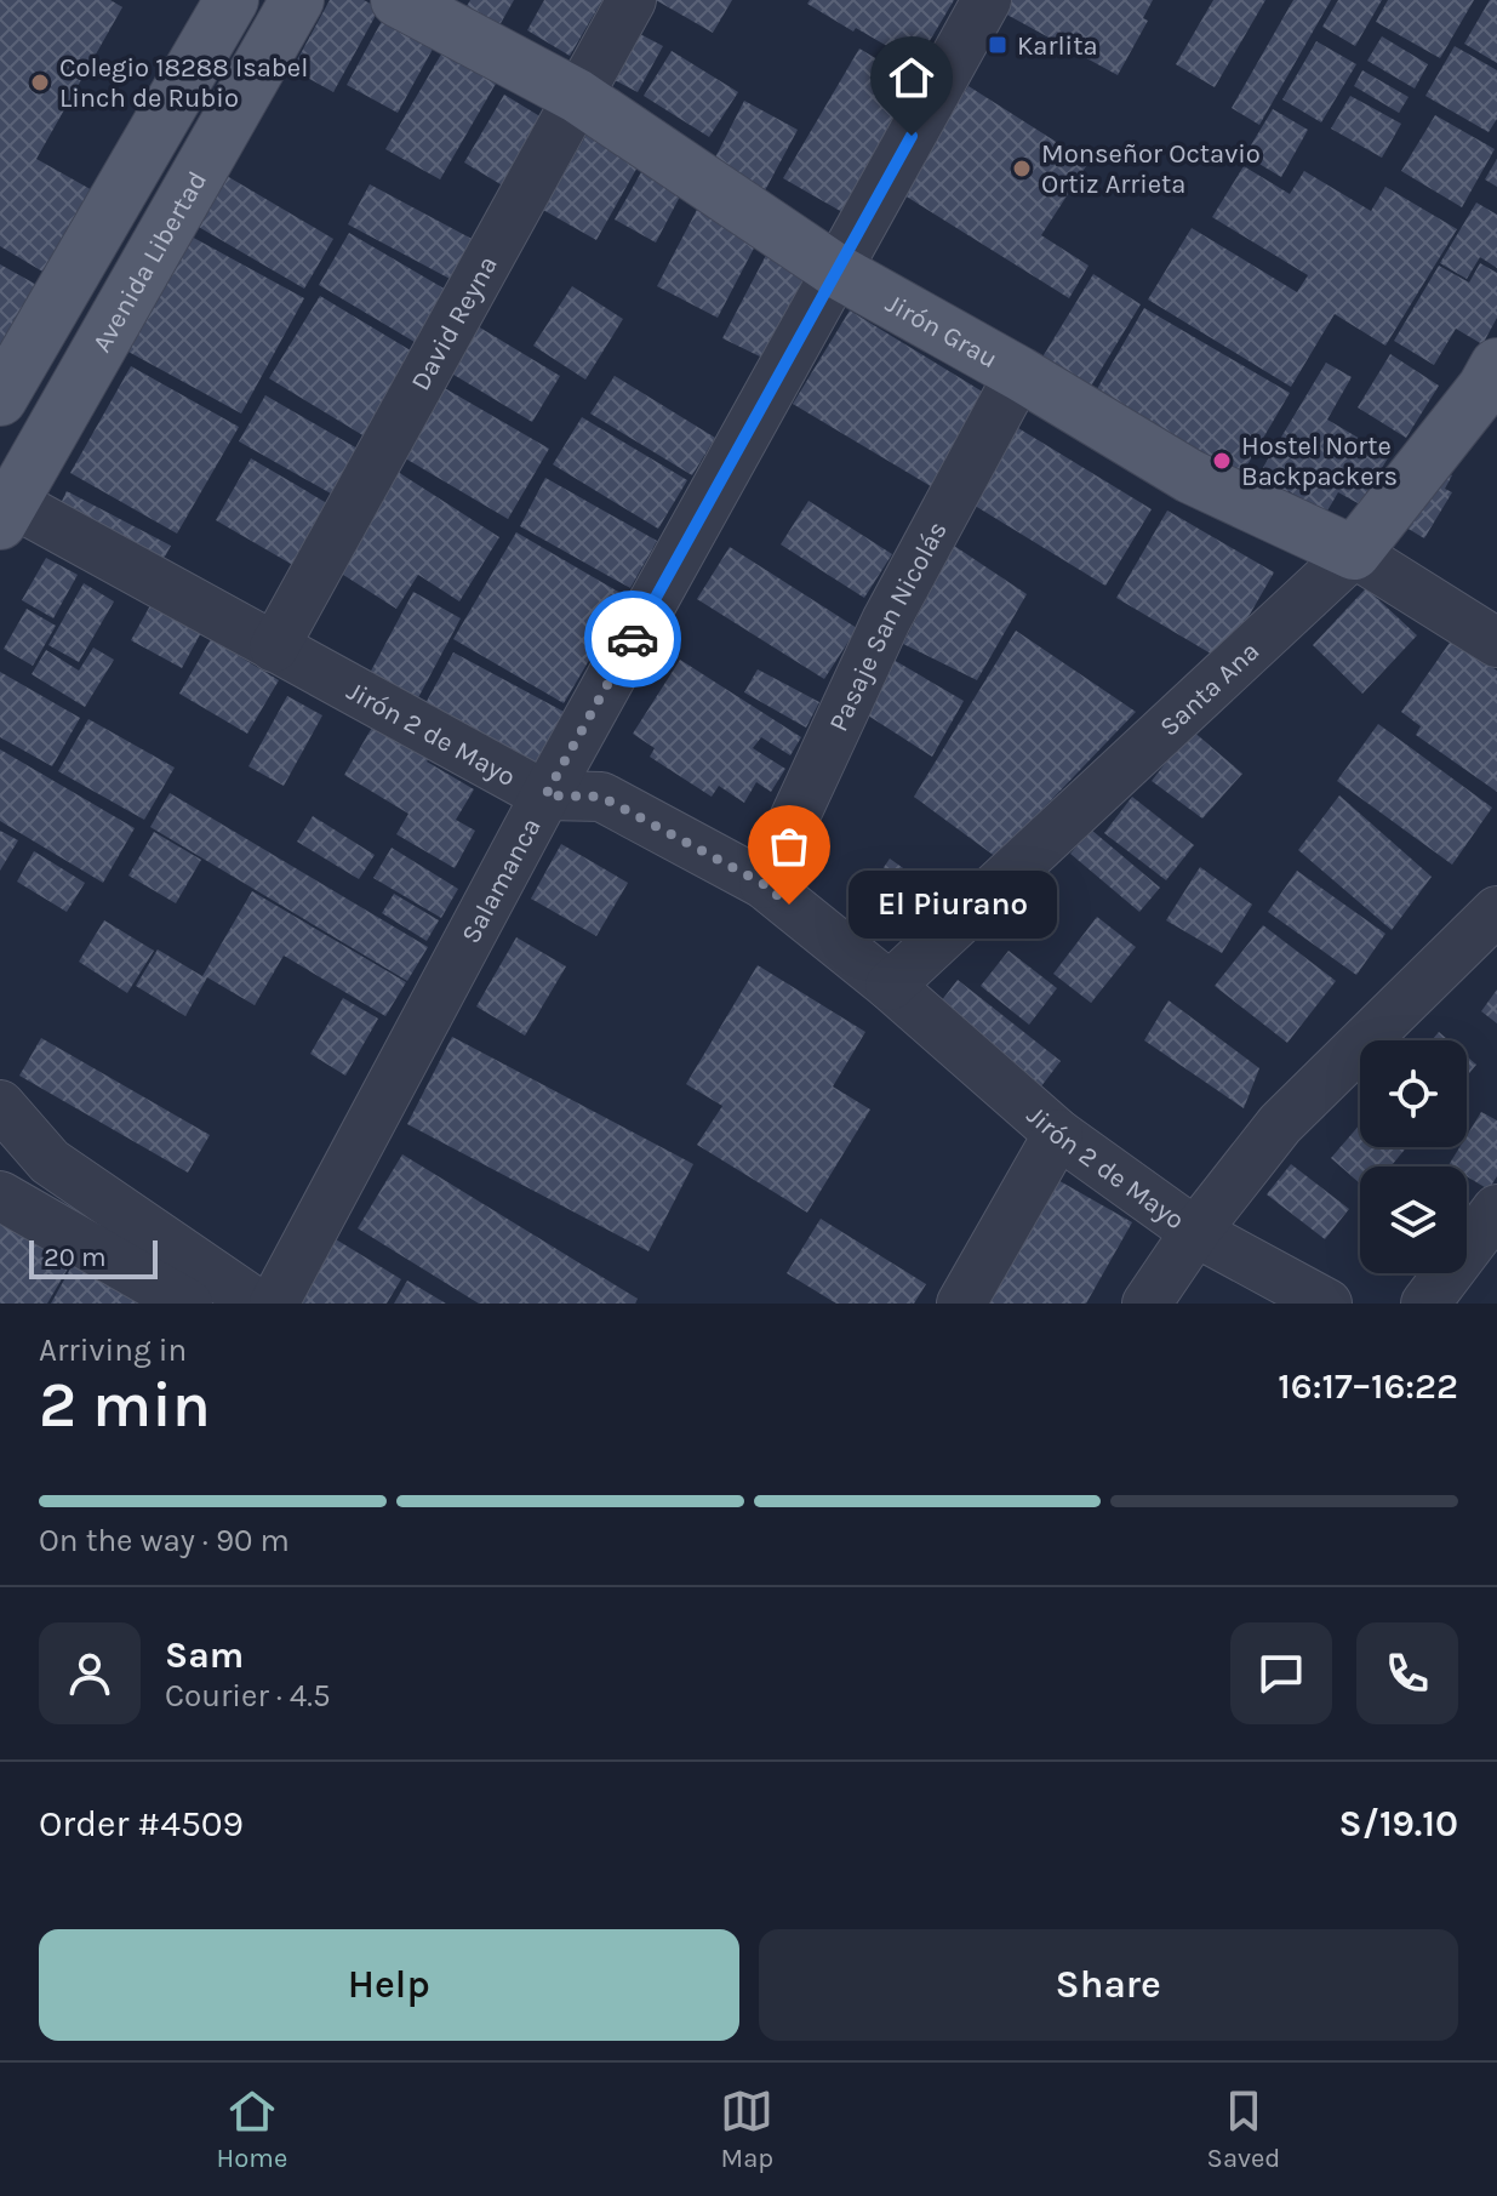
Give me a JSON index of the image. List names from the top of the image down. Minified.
{"streets":{"main road":["Avenida Libertad","Jirón Grau","Santa Ana"],"street":["David Reyna","Pasaje San Nicolás","Jirón 2 de Mayo","Salamanca"]},"crossings":[["Avenida Libertad","Jirón 2 de Mayo"],["David Reyna","Jirón Grau"],["David Reyna","Jirón 2 de Mayo"],["Jirón Grau","Pasaje San Nicolás"],["Jirón Grau","Santa Ana"],["Jirón Grau","Salamanca"],["Pasaje San Nicolás","Jirón 2 de Mayo"],["Santa Ana","Jirón 2 de Mayo"],["Jirón 2 de Mayo","Salamanca"]],"places":{"transit":["Karlita"],"other":["Colegio 18288 Isabel Linch de Rubio","Monseñor Octavio Ortiz Arrieta","Hostel Norte Backpackers","El Piurano"]},"scale_bar":"20 m","page":{"bubble":"El Piurano","scale":"20 m","heading":["2 min","Arriving in","16:17–16:22"],"panel":["Sam","Courier · 4.5","Order #4509","S/19.10"],"bar":"On the way · 90 m","buttons":["Help","Share"],"tabs":["Home","Map","Saved"]}}
